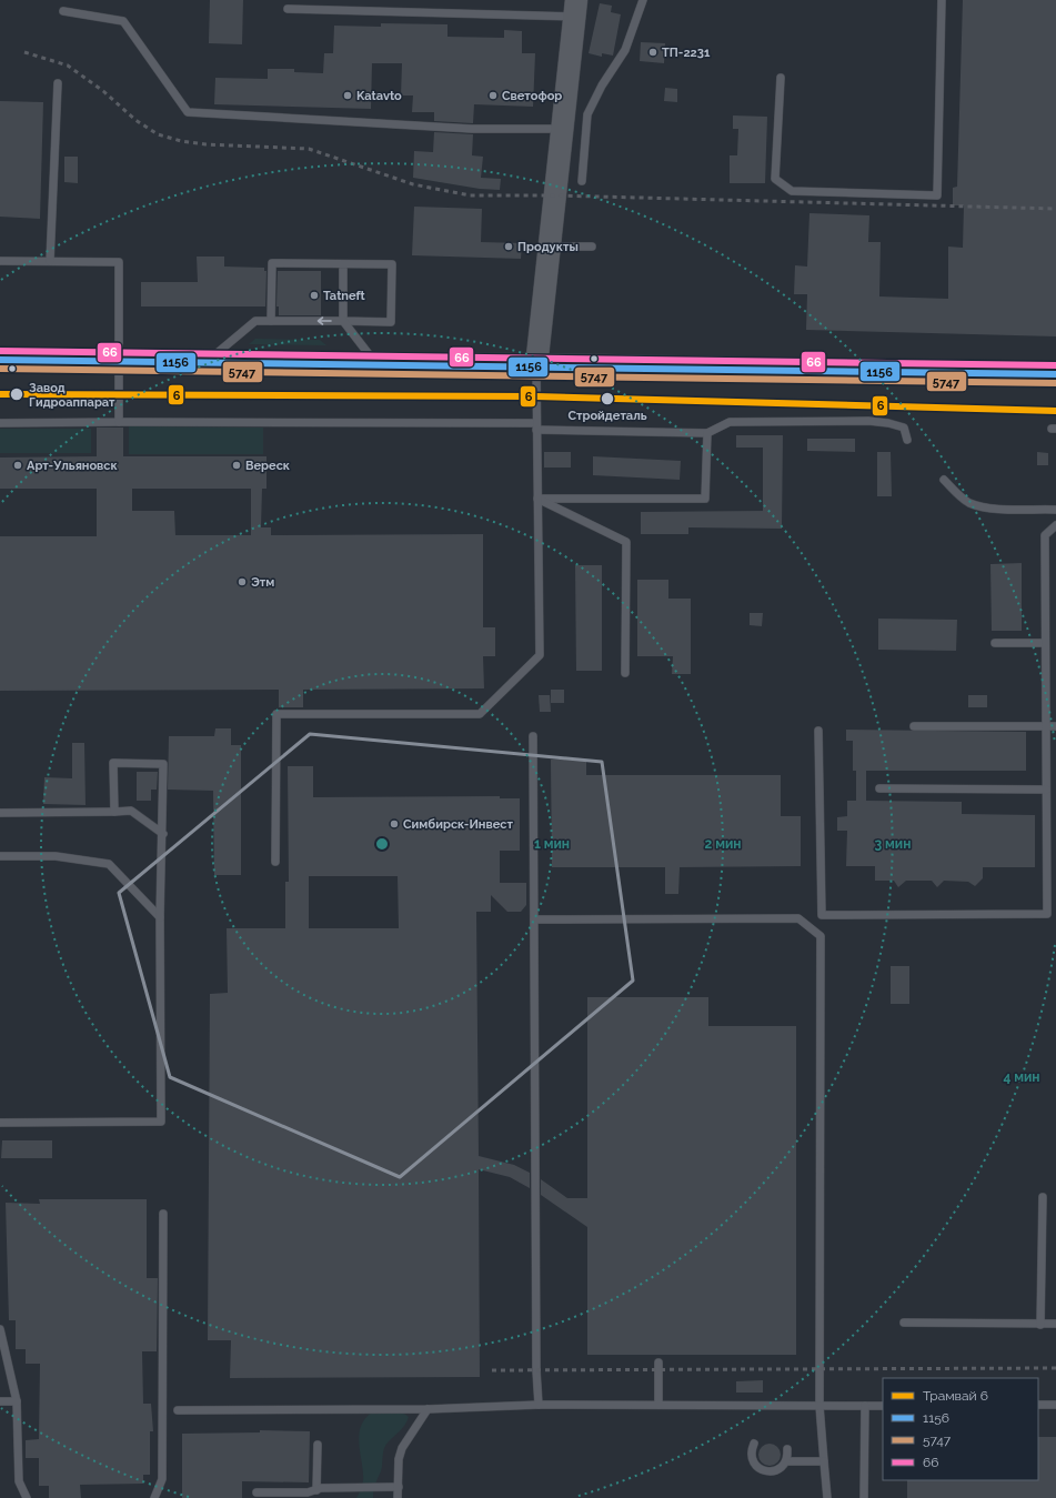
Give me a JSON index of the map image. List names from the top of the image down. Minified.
{"places":["ТП-2231","Katavto","Светофор","Продукты","Tatneft","Завод Гидроаппарат","Стройдеталь","Арт-Ульяновск","Вереск","Этм","Симбирск-Инвест"],"lines":["transit line 66","transit line 1156","transit line 5747","tram line 6"],"legend":["Трамвай 6","1156","5747","66"],"rings":["1 мин","2 мин","3 мин","4 мин"]}
